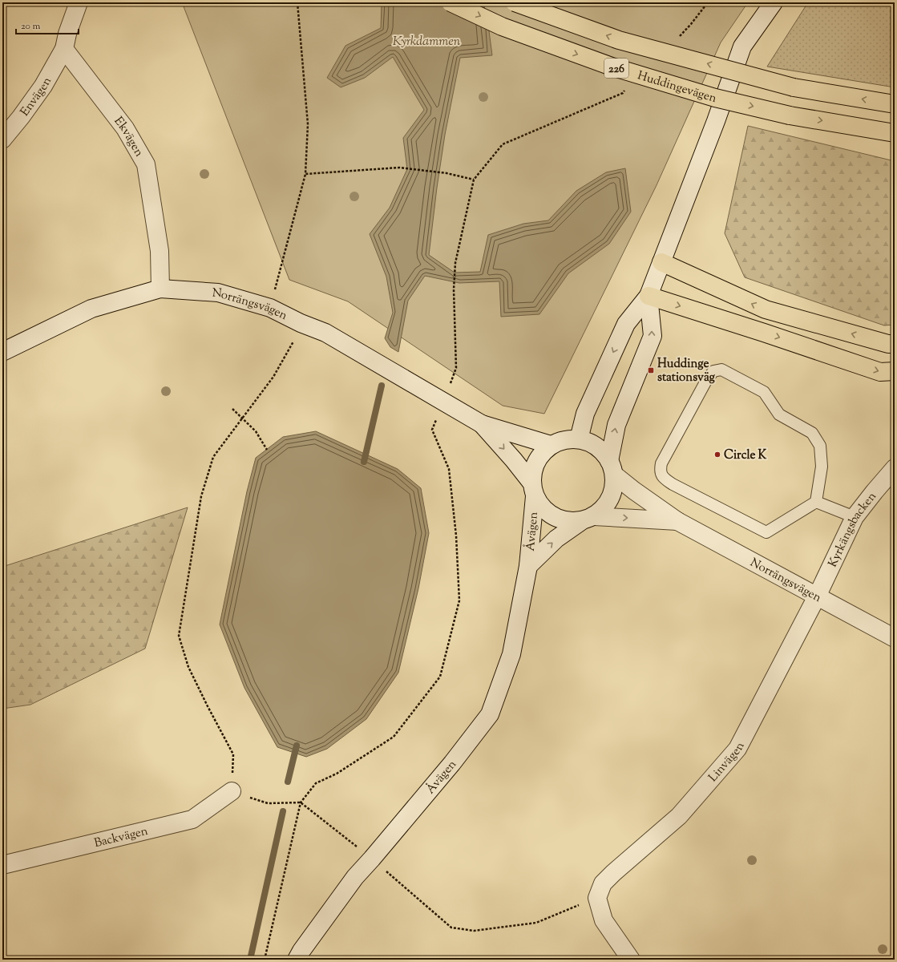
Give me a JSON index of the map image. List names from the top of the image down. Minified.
{"streets":{"main road":["226","Huddingevägen"],"street":["Envägen","Ekvägen","Norrängsvägen","Kyrkängsbacken","Åvägen","Linvägen","Backvägen"]},"crossings":[["Envägen","Ekvägen"],["Ekvägen","Norrängsvägen"],["Norrängsvägen","Kyrkängsbacken"],["Norrängsvägen","Åvägen"],["Norrängsvägen","Linvägen"],["Kyrkängsbacken","Linvägen"]],"water":["Kyrkdammen"],"places":{"transit":["Huddinge stationsväg"],"other":["Circle K"]},"scale_bar":"20 m"}
